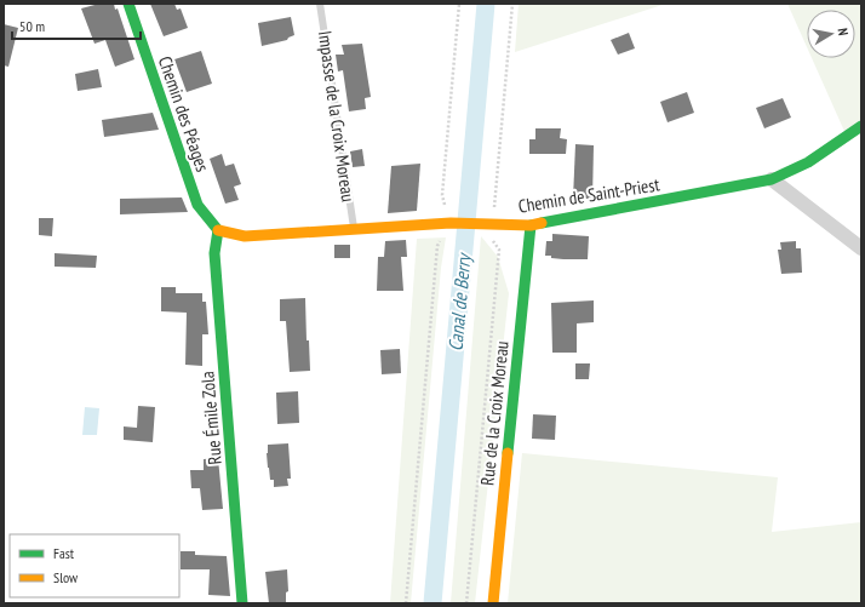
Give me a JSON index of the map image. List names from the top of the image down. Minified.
{"streets":{"street":["Chemin des Péages","Chemin de Saint-Priest","Rue de la Croix Moreau","Rue Émile Zola"],"lane":["Impasse de la Croix Moreau"]},"crossings":[["Chemin des Péages","Chemin de Saint-Priest"],["Chemin des Péages","Rue Émile Zola"],["Impasse de la Croix Moreau","Chemin de Saint-Priest"],["Chemin de Saint-Priest","Rue de la Croix Moreau"],["Chemin de Saint-Priest","Rue Émile Zola"]],"water":["Canal de Berry"],"legend":["Fast","Slow"],"scale_bar":"50 m","north":"right"}
